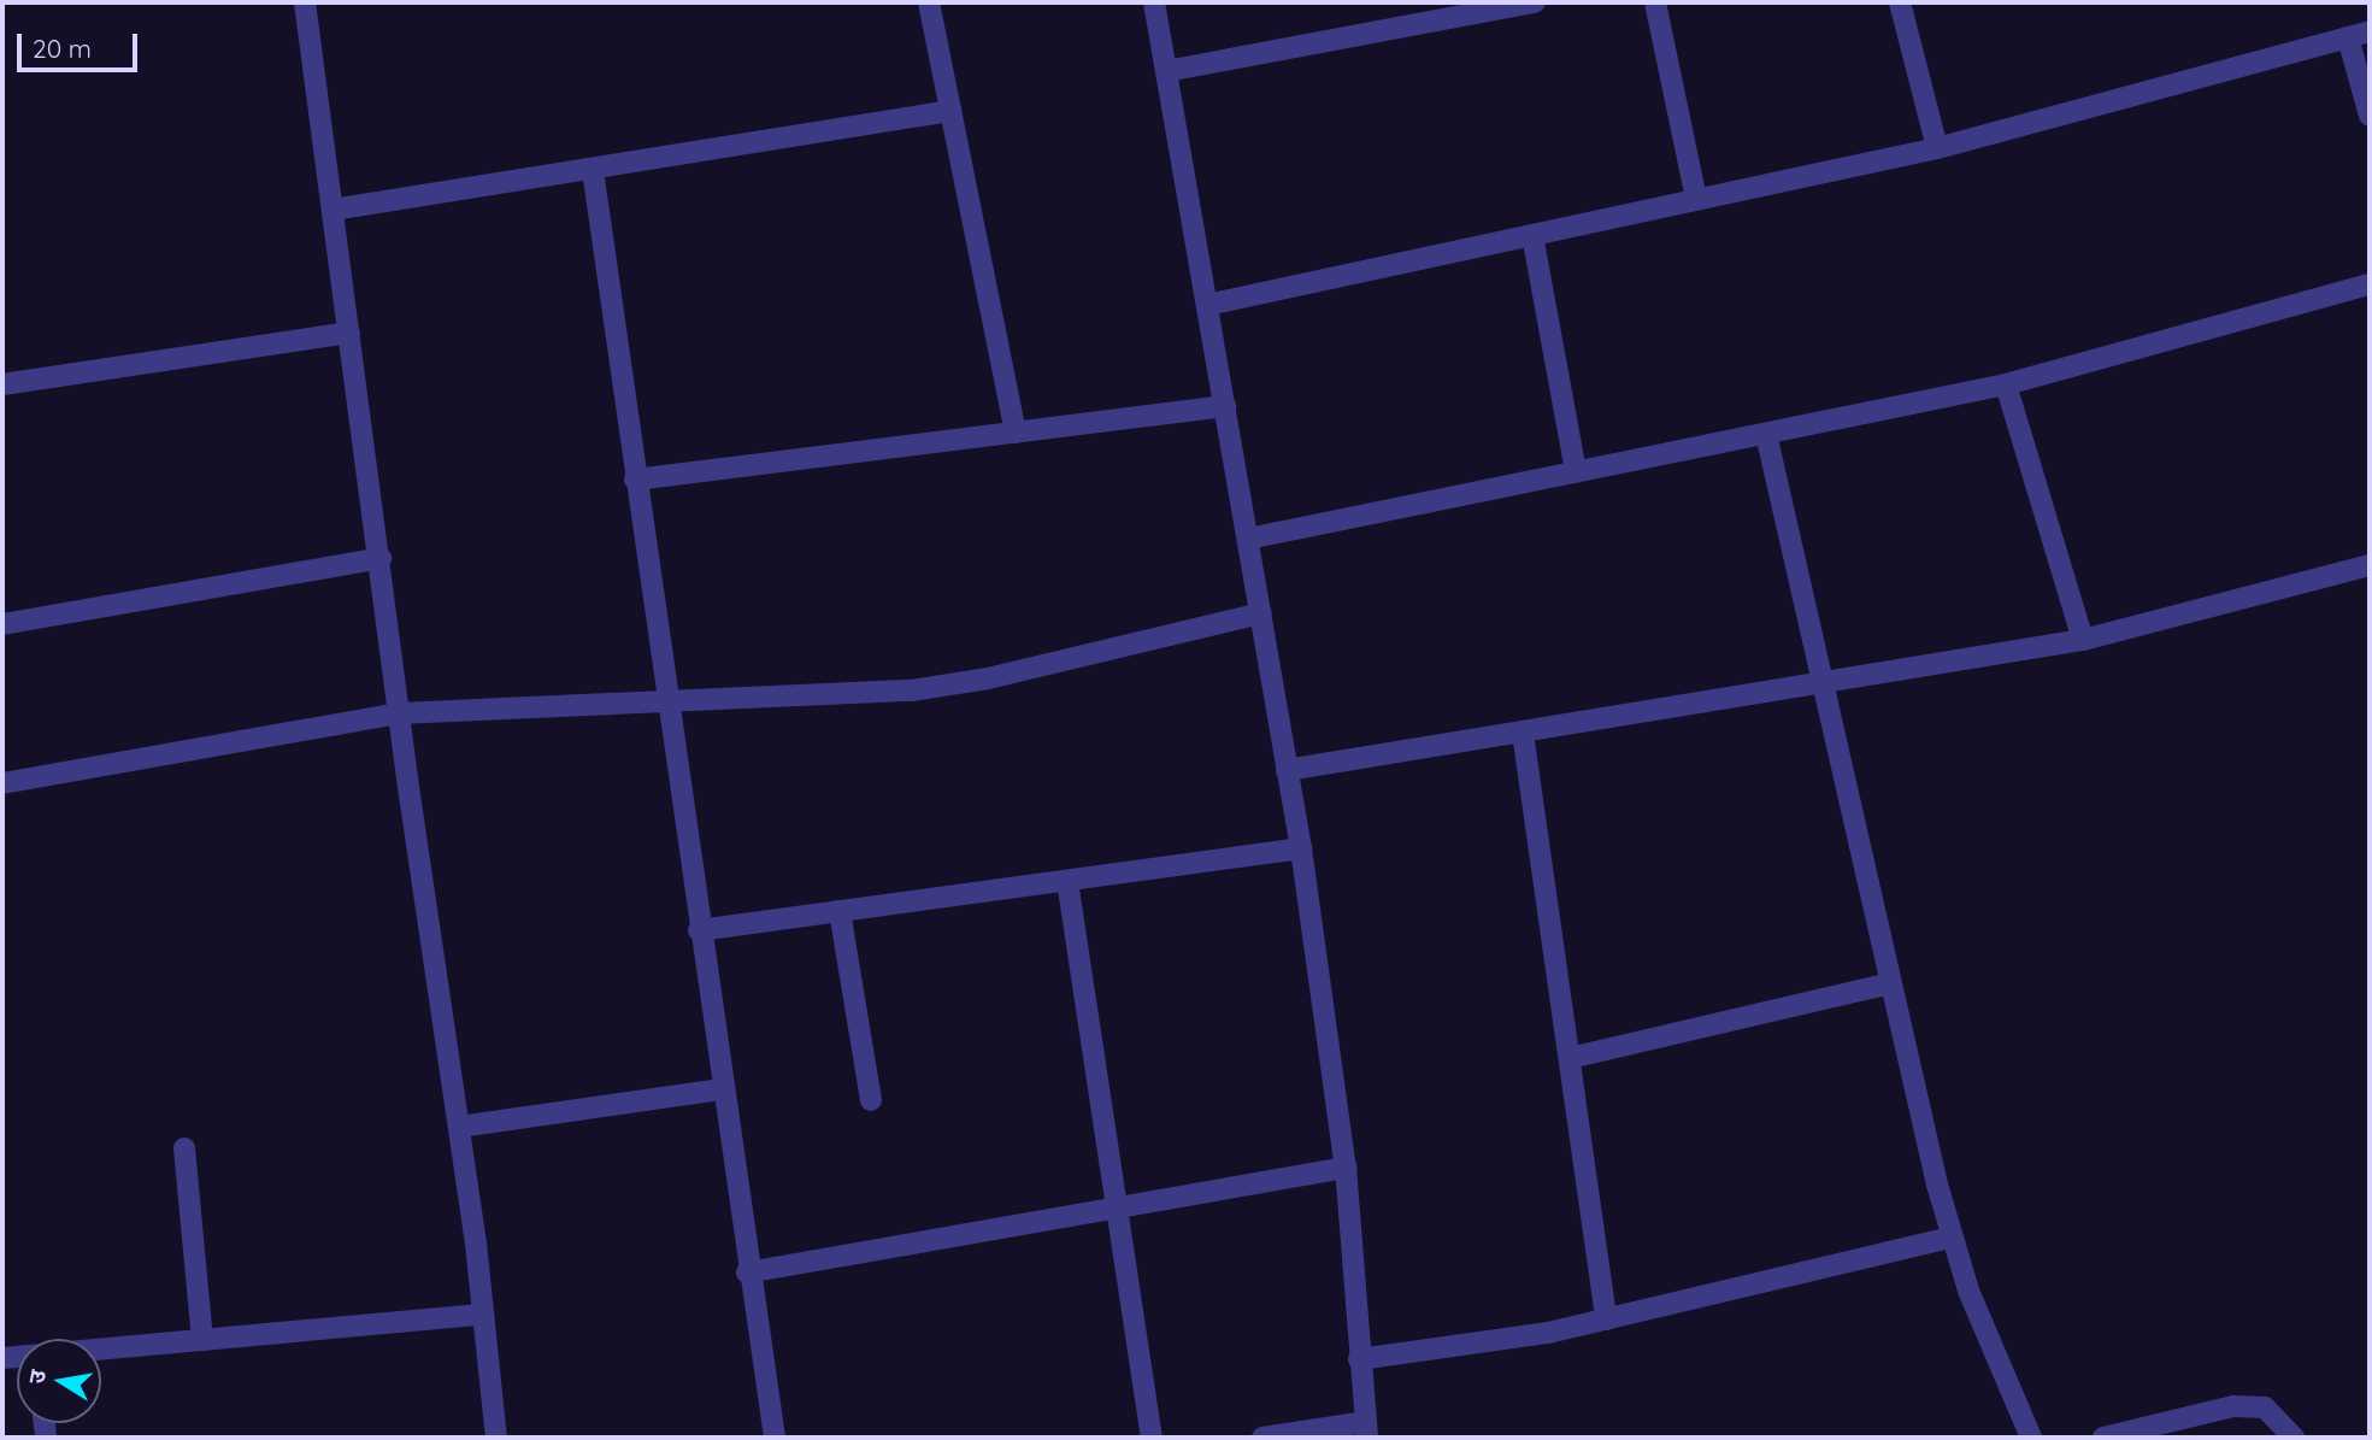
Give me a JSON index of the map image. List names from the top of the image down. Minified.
{"scale_bar":"20 m","north":"left"}
